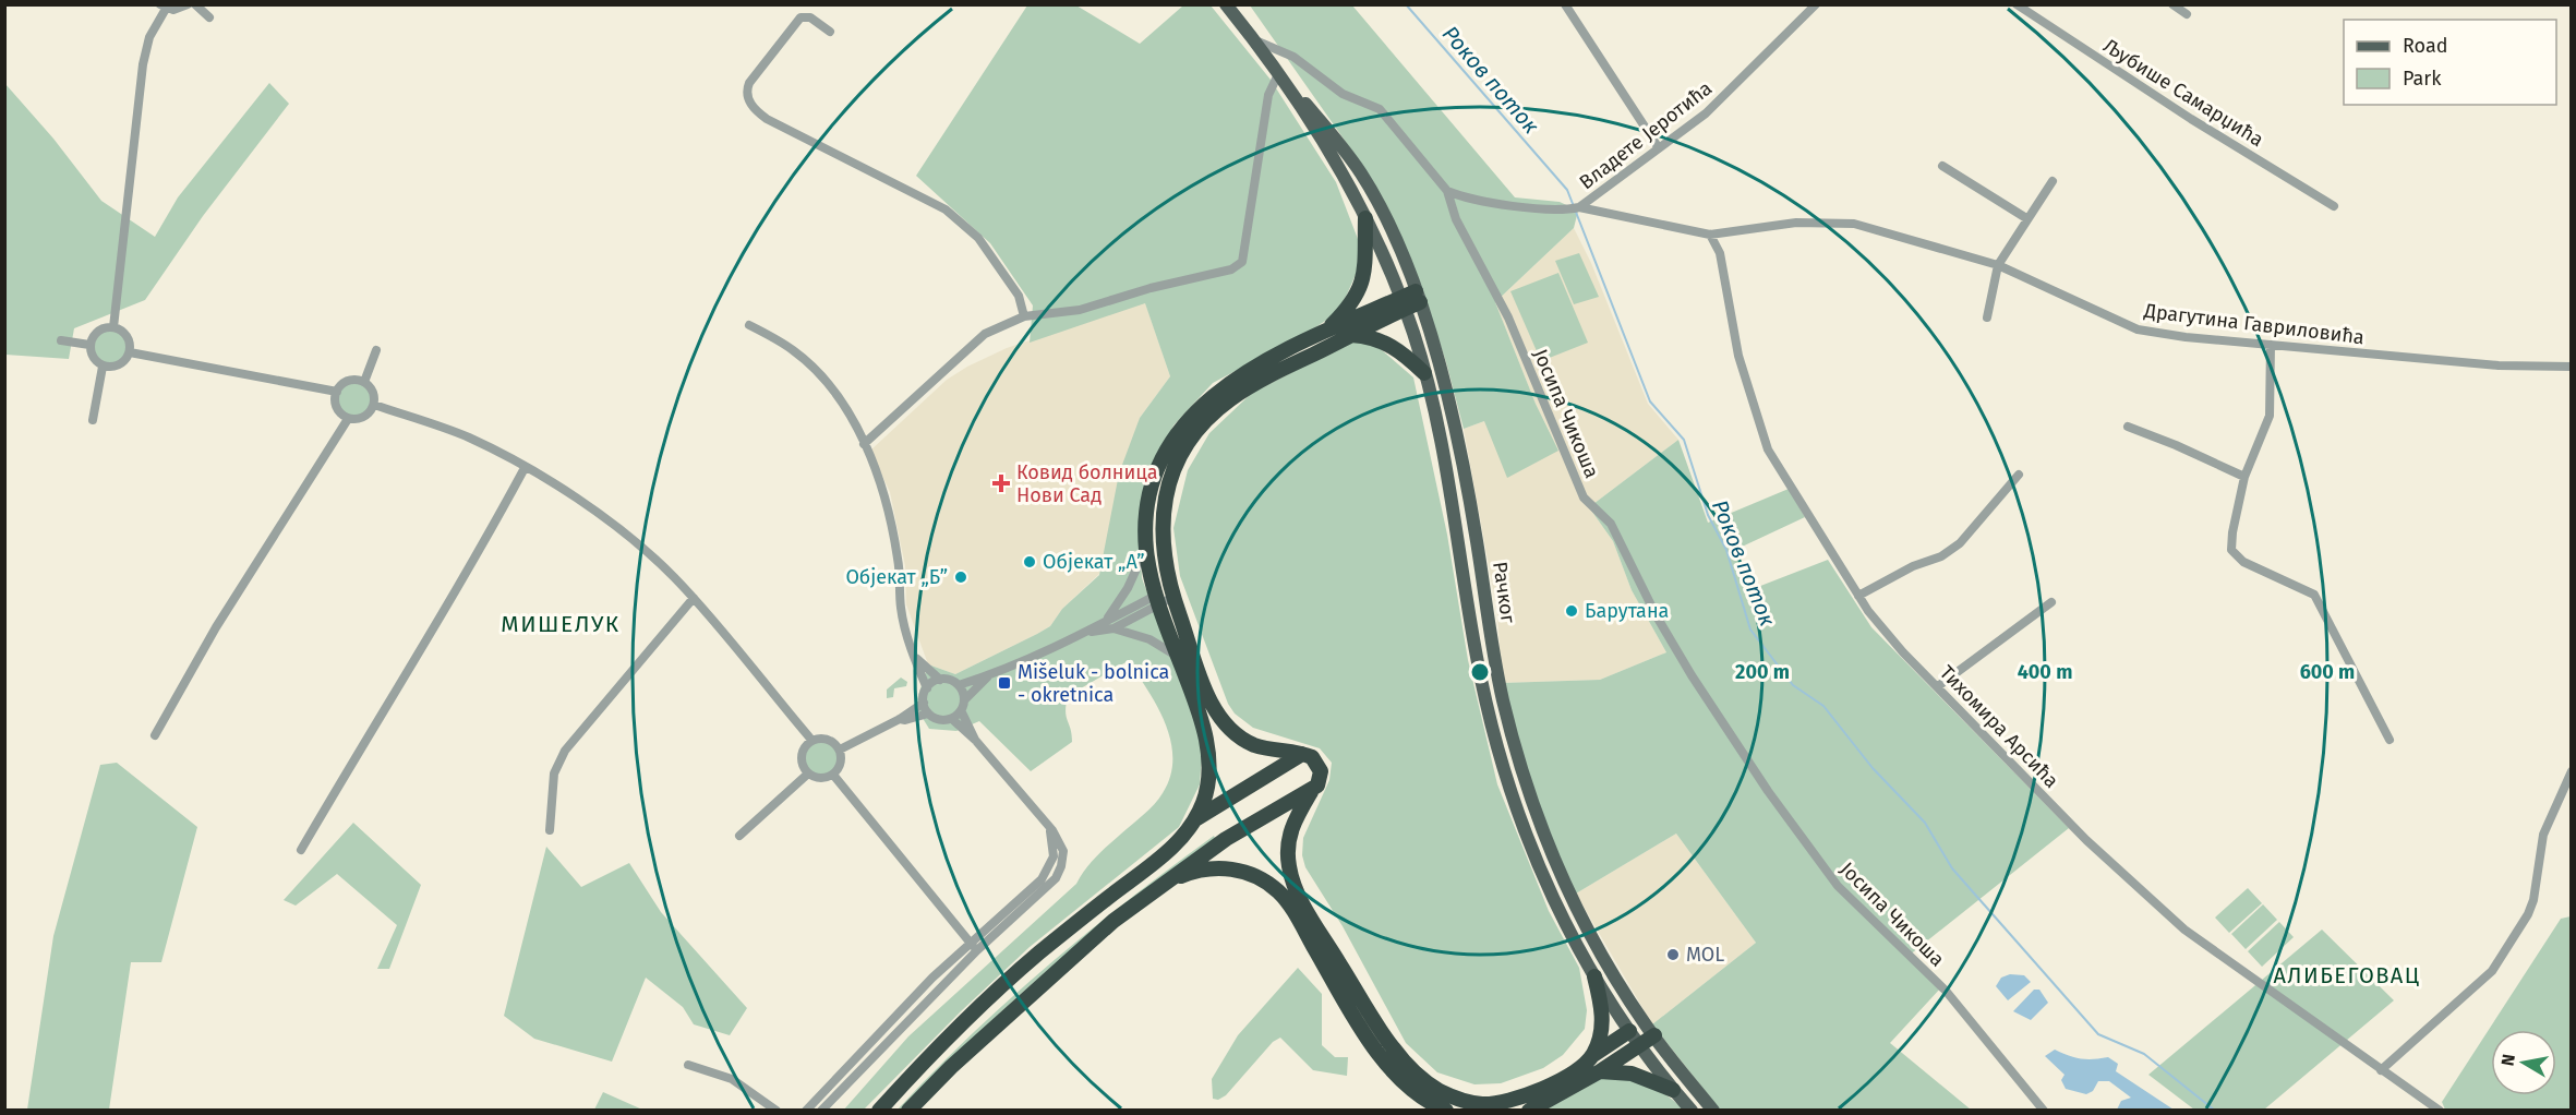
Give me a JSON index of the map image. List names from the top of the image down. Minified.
{"streets":{"main road":["Рачког"],"street":["Љубише Самарџића","Владете Јеротића","Драгутина Гавриловића","Јосипа Чикоша","Тихомира Арсића"]},"crossings":[["Владете Јеротића","Драгутина Гавриловића"],["Драгутина Гавриловића","Јосипа Чикоша"],["Драгутина Гавриловића","Тихомира Арсића"],["Јосипа Чикоша","Рачког"]],"districts":["МИШЕЛУК","АЛИБЕГОВАЦ"],"water":["Роков поток"],"places":{"health":["Ковид болница Нови Сад"],"other":["Објекат „А”","Објекат „Б”","Барутана","MOL"],"transit":["Mišeluk - bolnica - okretnica"]},"legend":["Road","Park"],"north":"left","rings":["200 m","400 m","600 m"]}
